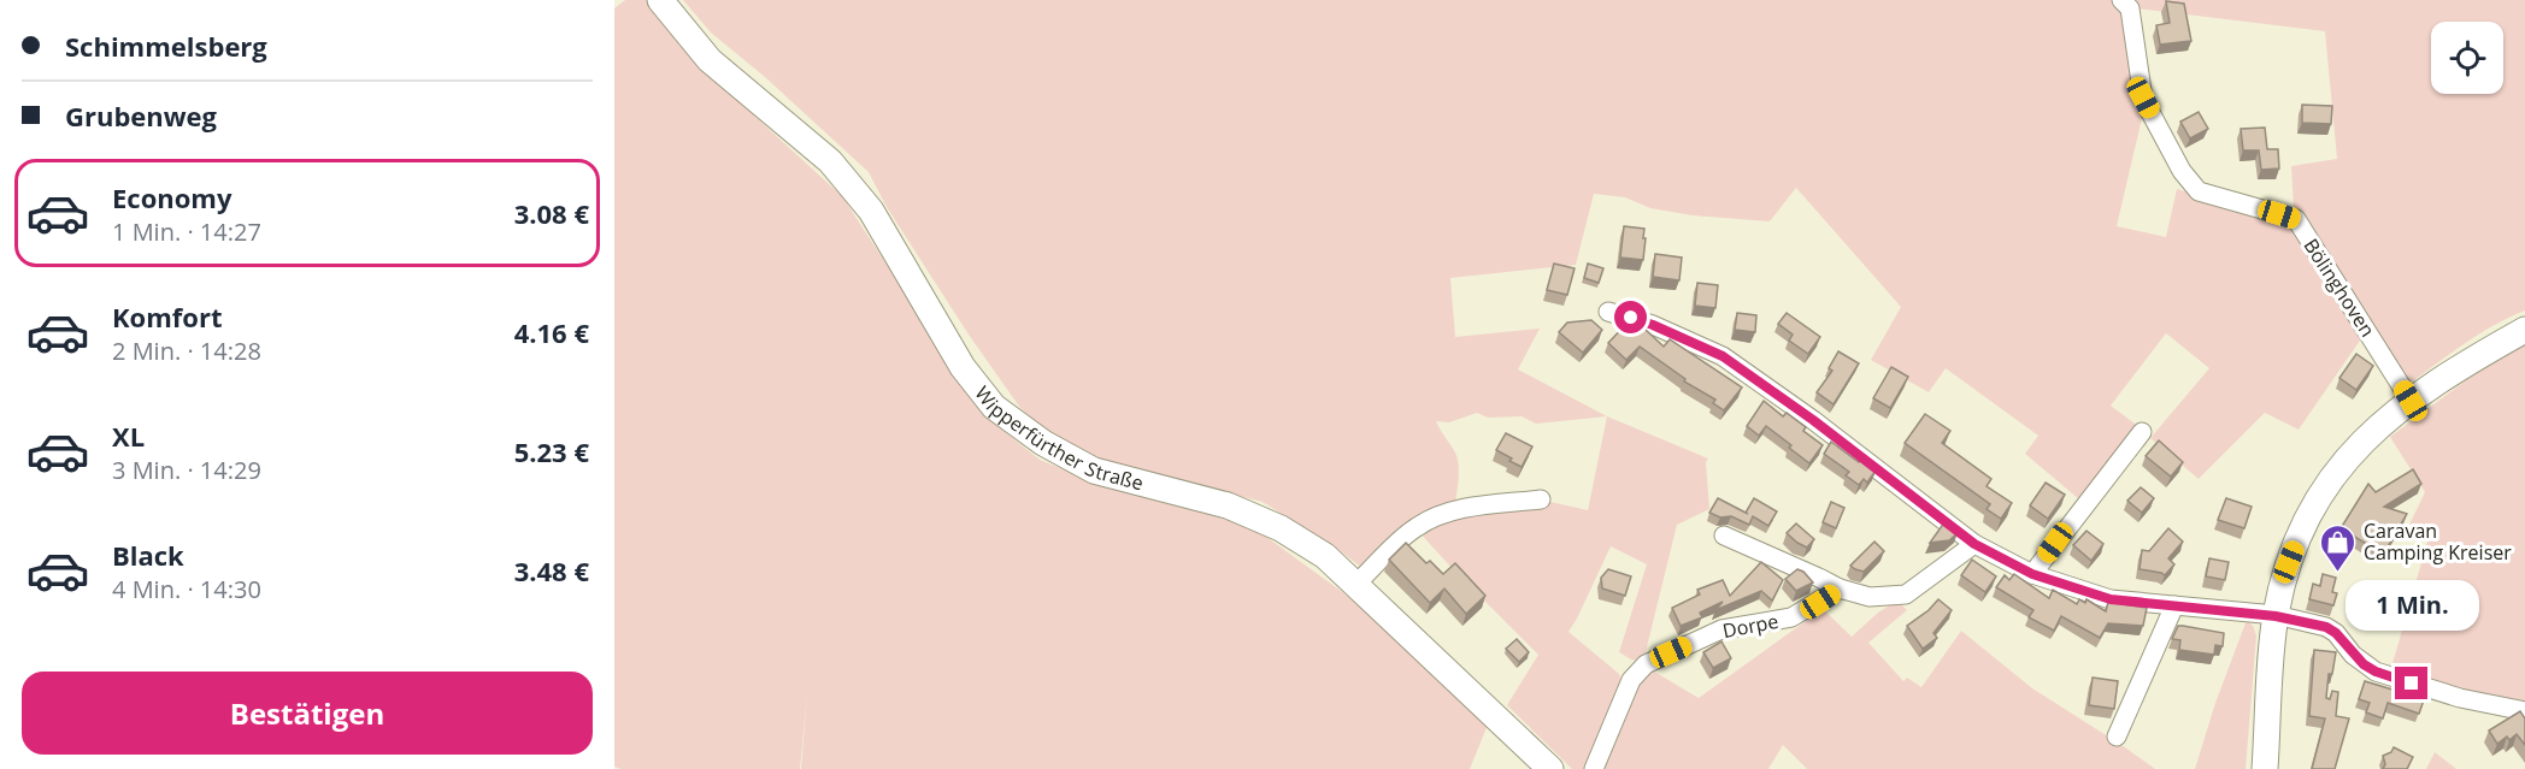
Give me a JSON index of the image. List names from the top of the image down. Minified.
{"streets":{"main road":["Wipperfürther Straße"],"street":["Bölinghoven","Dorpe"]},"places":{"shop":["Caravan Camping Kreiser"]},"page":{"banner":["Schimmelsberg","Grubenweg"],"list":[{"name":"Economy","note":"1 Min. · 14:27","value":"3.08 €"},{"name":"Komfort","note":"2 Min. · 14:28","value":"4.16 €"},{"name":"XL","note":"3 Min. · 14:29","value":"5.23 €"},{"name":"Black","note":"4 Min. · 14:30","value":"3.48 €"}],"bubble":"1 Min.","buttons":"Bestätigen"}}
